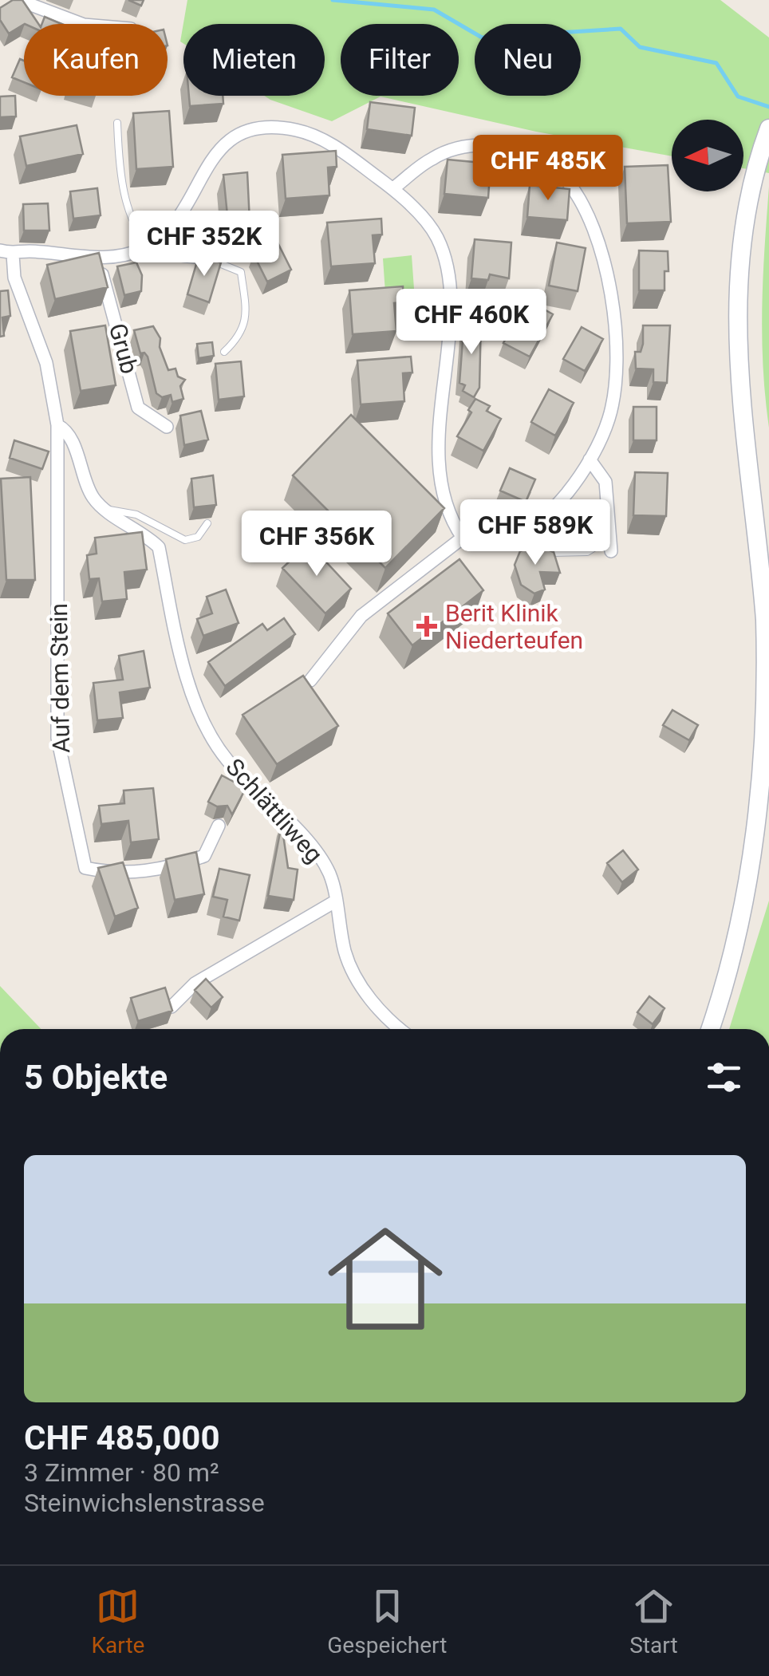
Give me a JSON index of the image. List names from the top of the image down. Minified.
{"streets":{"street":["Grub","Auf dem Stein","Schlättliweg"]},"crossings":[["Auf dem Stein","Schlättliweg"]],"places":{"health":["Berit Klinik Niederteufen"]},"north":"left","page":{"chip":["Kaufen","Mieten","Filter","Neu"],"price":["CHF 485K","CHF 352K","CHF 460K","CHF 589K","CHF 356K"],"heading":"5 Objekte","list":[{"name":"CHF 485,000","note":"3 Zimmer · 80 m² · Steinwichslenstrasse"}],"tabs":["Karte","Gespeichert","Start"]}}
